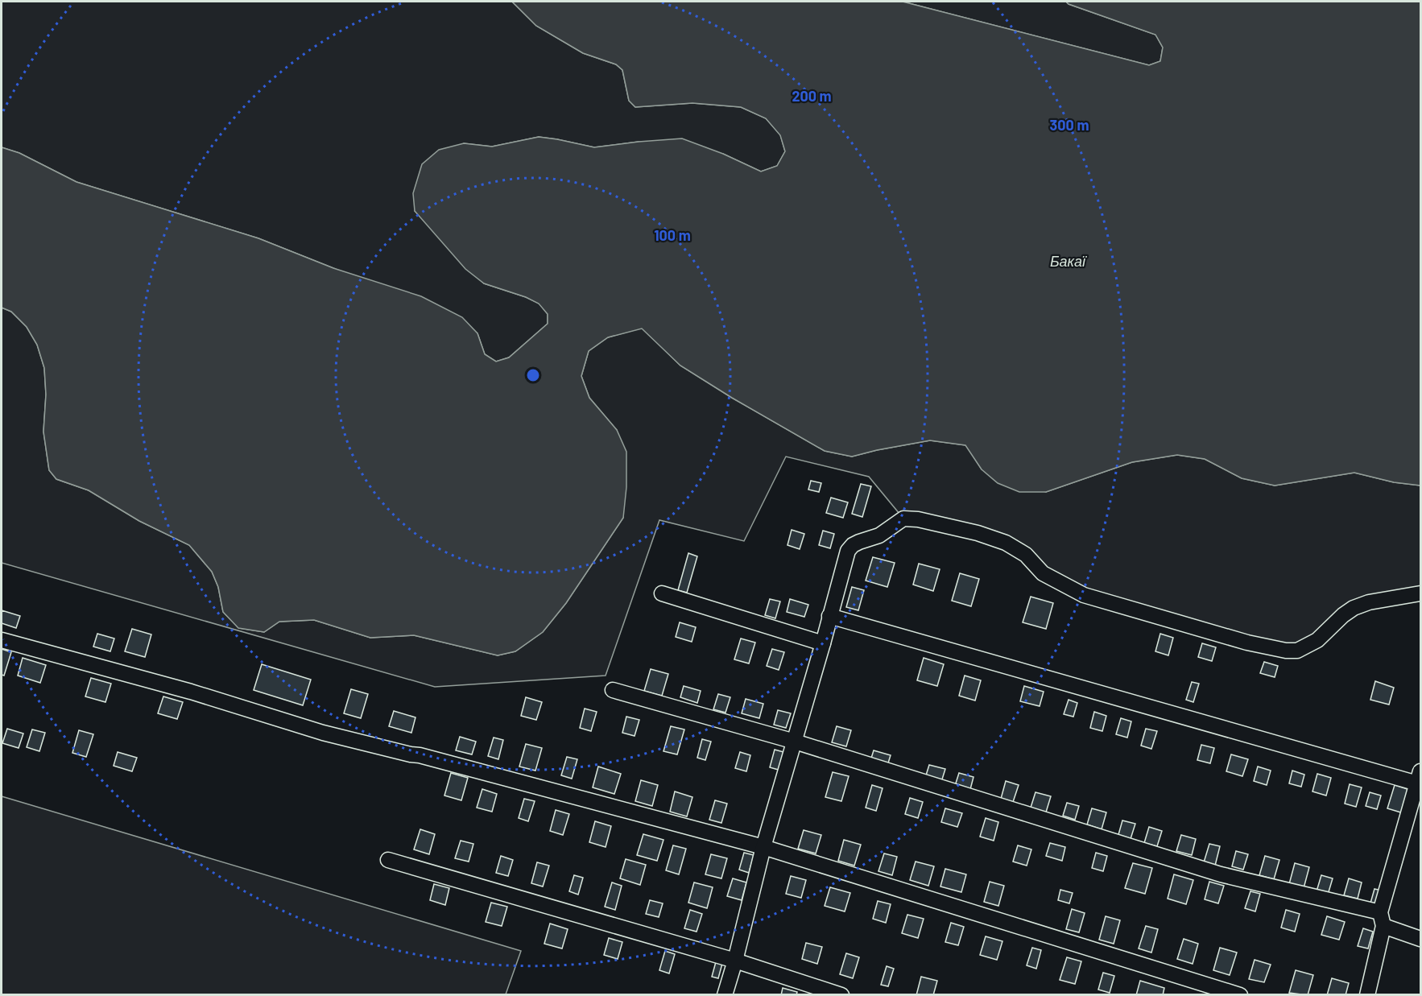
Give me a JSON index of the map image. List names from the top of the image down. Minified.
{"water":["Бакаї"],"rings":["200 m","300 m","100 m"]}
